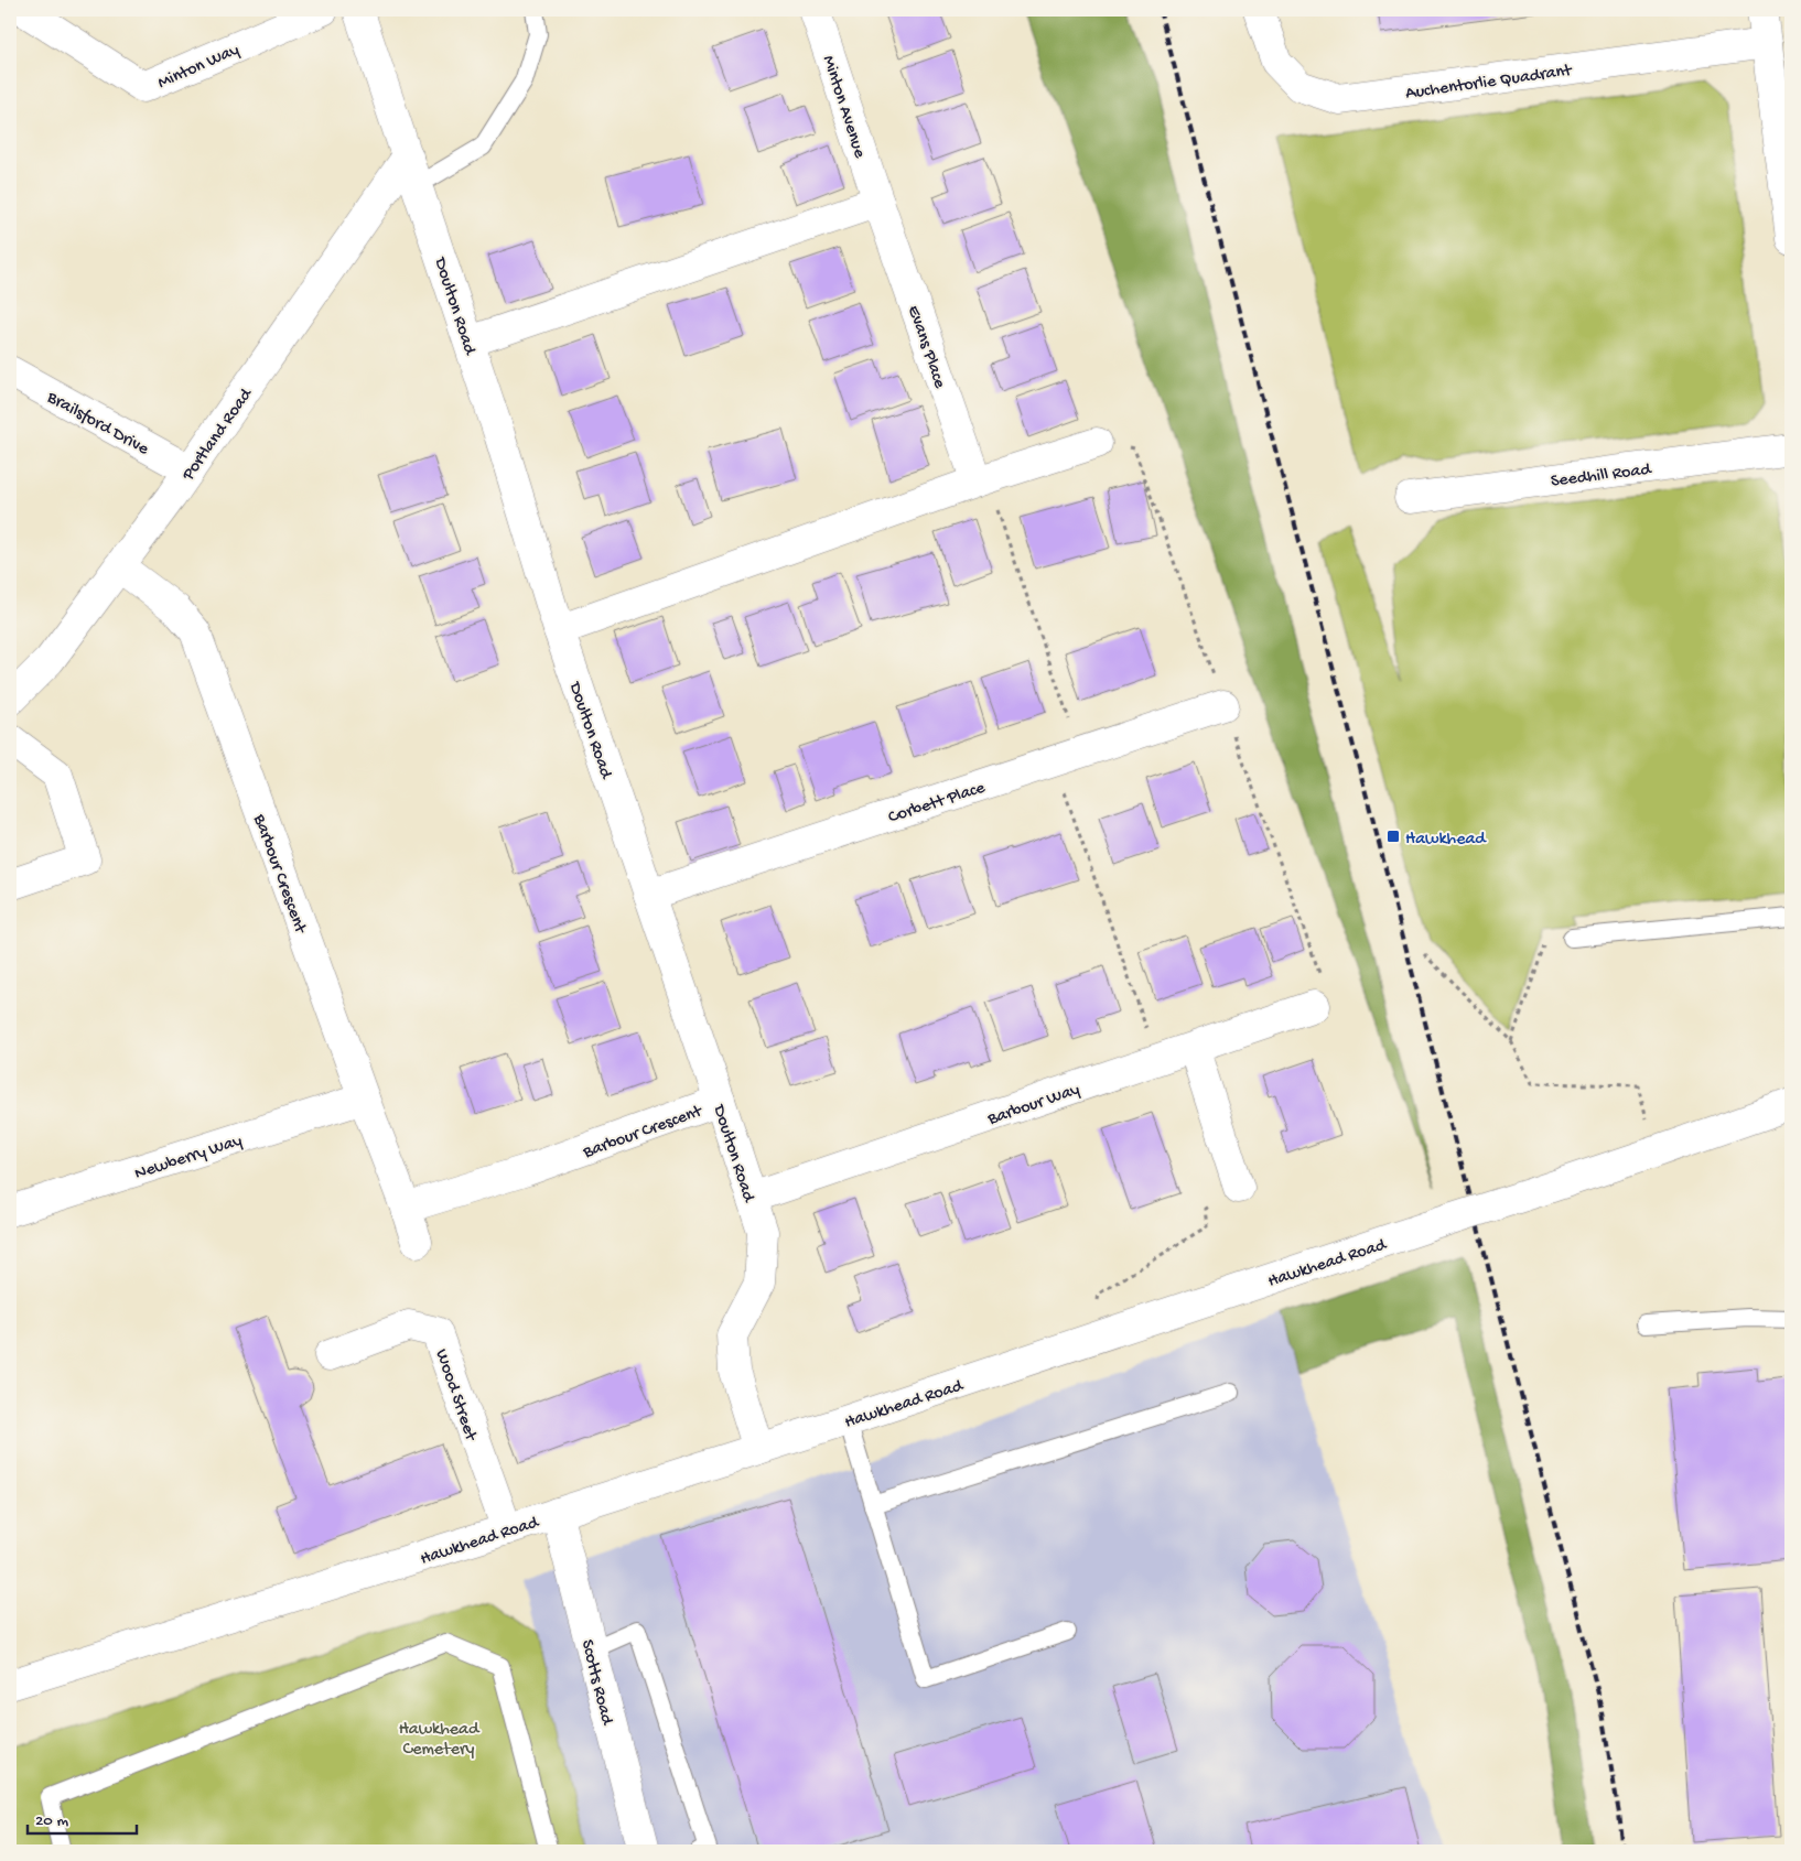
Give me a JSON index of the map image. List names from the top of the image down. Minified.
{"streets":{"street":["Minton Way","Auchentorlie Quadrant","Minton Avenue","Doulton Road","Evans Place","Brailsford Drive","Portland Road","Seedhill Road","Corbett Place","Barbour Crescent","Barbour Way","Newberry Way","Hawkhead Road","Wood Street","Scotts Road"]},"crossings":[["Minton Avenue","Evans Place"],["Doulton Road","Portland Road"],["Doulton Road","Corbett Place"],["Doulton Road","Barbour Crescent"],["Doulton Road","Barbour Way"],["Doulton Road","Hawkhead Road"],["Brailsford Drive","Portland Road"],["Portland Road","Barbour Crescent"],["Barbour Crescent","Newberry Way"],["Hawkhead Road","Wood Street"],["Hawkhead Road","Scotts Road"]],"parks":["Hawkhead Cemetery"],"places":{"transit":["Hawkhead"]},"scale_bar":"20 m"}
